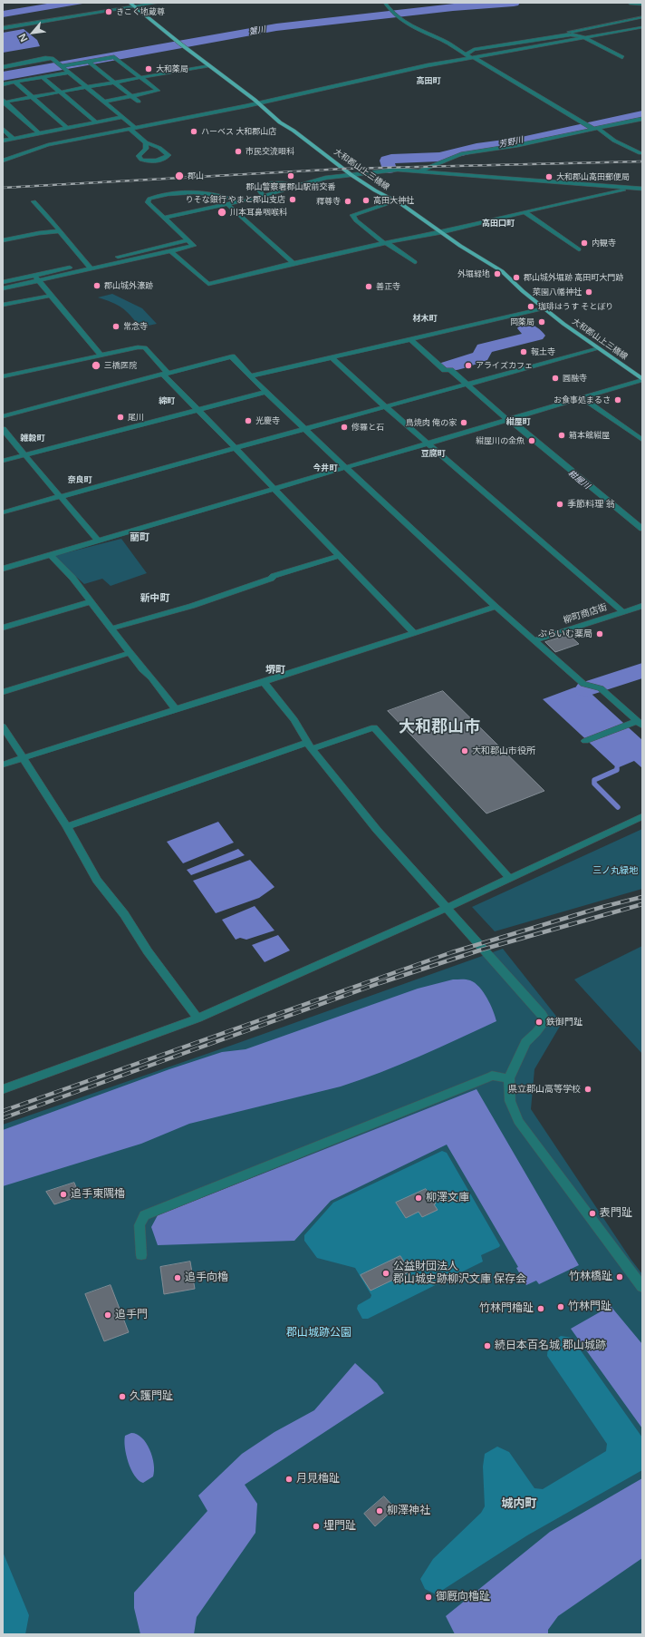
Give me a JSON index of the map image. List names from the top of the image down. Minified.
{"streets":{"main road":["大和郡山上三橋線"],"street":["柳町商店街"]},"districts":["高田町","高田口町","材木町","綿町","紺屋町","雑穀町","豆腐町","今井町","奈良町","藺町","新中町","堺町","大和郡山市","城内町"],"water":["蟹川","芳野川","紺屋川"],"parks":["三ノ丸緑地","郡山城跡公園"],"places":["きこく地蔵尊","大和薬局","ハーベス 大和郡山店","市民交流眼科","郡山","郡山警察署郡山駅前交番","大和郡山高田郵便局","りそな銀行 やまと郡山支店","高田大神社","釋尊寺","川本耳鼻咽喉科","内観寺","外堀緑地","郡山城外堀跡 高田町大門跡","郡山城外濠跡","善正寺","菜園八幡神社","珈琲はうす そとぼり","岡薬局","常念寺","報土寺","三橋医院","アライズカフェ","圓融寺","お食事処まるさ","尾川","光慶寺","鳥焼肉 俺の家","修羅と石","箱本館紺屋","紺屋川の金魚","季節料理 翁","ぷらいむ薬局","大和郡山市役所","鉄御門趾","県立郡山高等学校","追手東隅櫓","柳澤文庫","表門趾","公益財団法人 郡山城史跡柳沢文庫 保存会","竹林橋趾","追手向櫓","竹林門趾","竹林門櫓趾","追手門","続日本百名城 郡山城跡","久護門趾","月見櫓趾","柳澤神社","埋門趾","御厩向櫓趾"],"north":"bottom left"}
